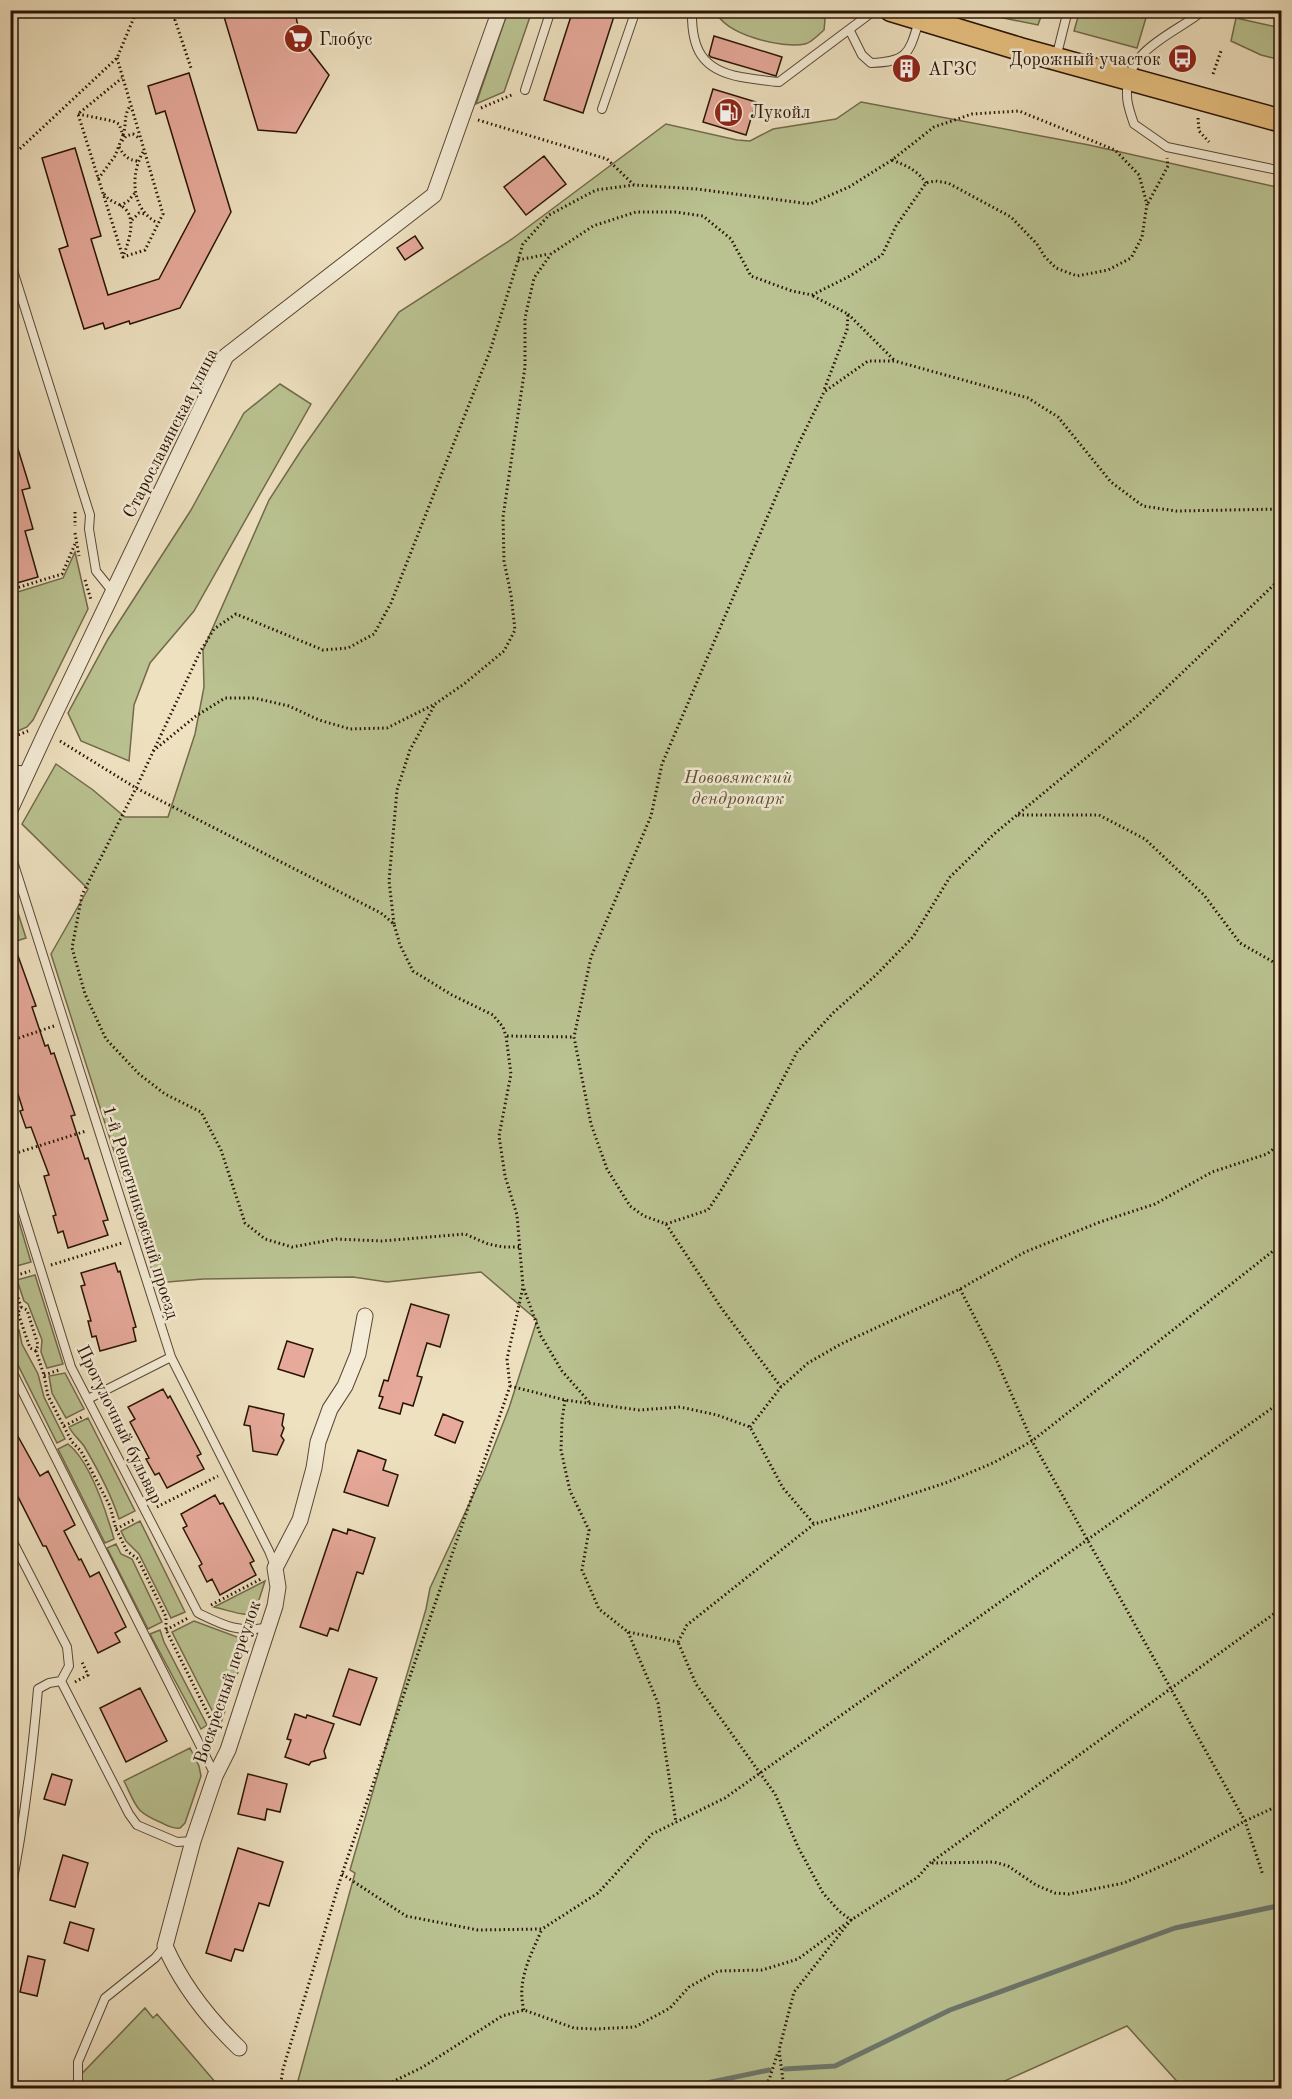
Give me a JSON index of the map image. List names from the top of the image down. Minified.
{"streets":{"street":["Старославянская улица","Воскресный переулок"],"lane":["1-й Решетниковский проезд","Прогулочный бульвар"]},"crossings":[["1-й Решетниковский проезд","Воскресный переулок"]],"parks":["Нововятский дендропарк"],"places":{"supermarket":["Глобус"],"bus stop":["Дорожный участок"],"building":["АГЗС"],"fuel station":["Лукойл"]}}
